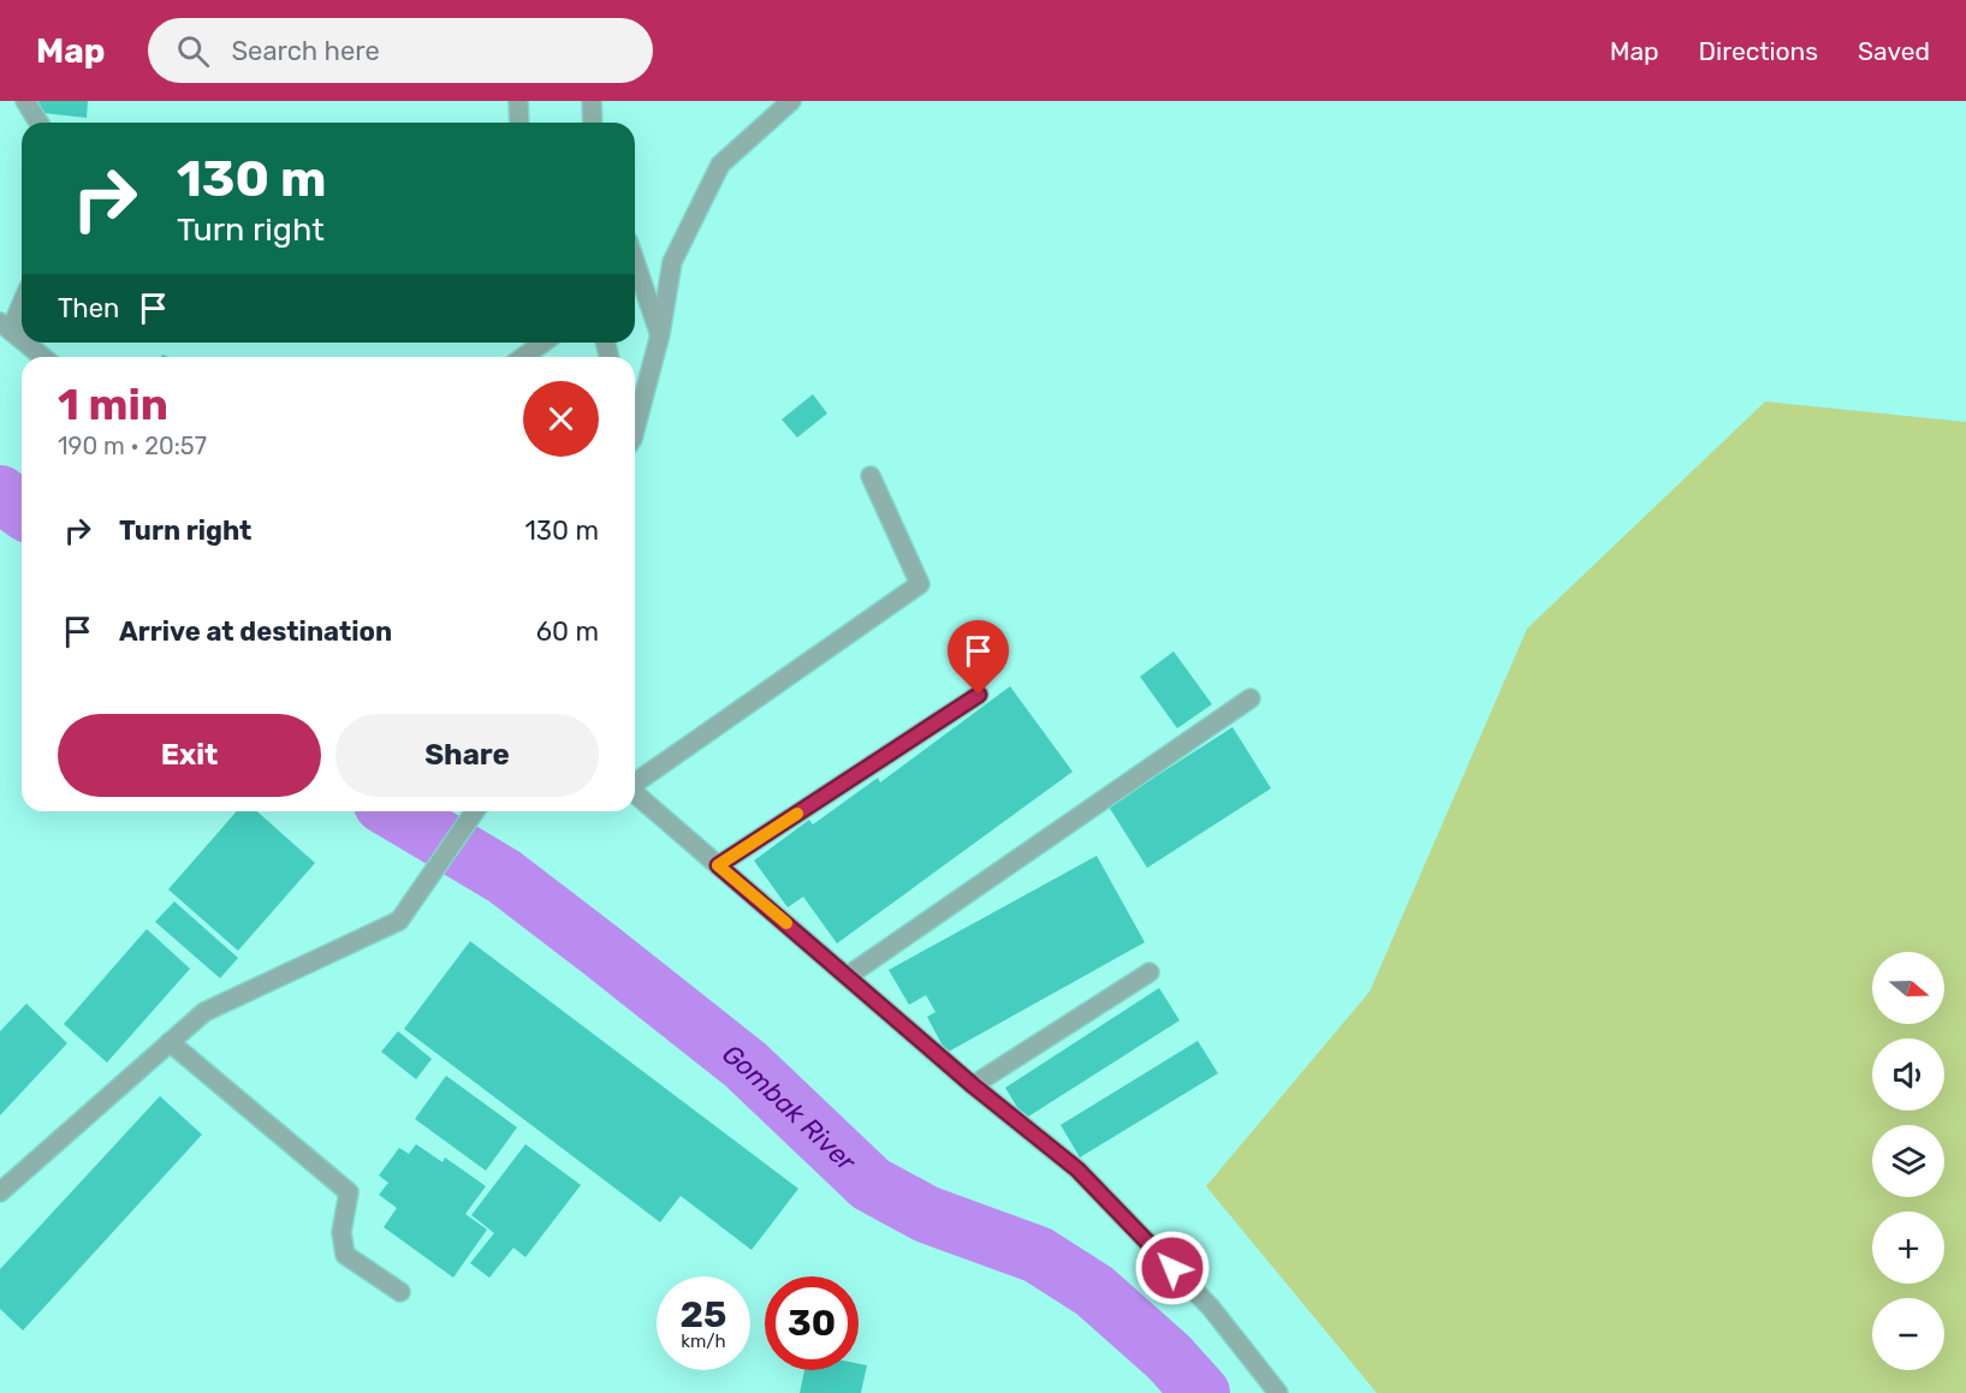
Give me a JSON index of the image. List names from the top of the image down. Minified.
{"water":["Gombak River"],"north":"right","page":{"header":"Map","search":"Search here","nav":["Map","Directions","Saved"],"turn":["130 m","Turn right"],"then":"Then","heading":["1 min","190 m · 20:57"],"list":[{"name":"Turn right","value":"130 m"},{"name":"Arrive at destination","value":"60 m"}],"buttons":["Exit","Share"],"map_buttons":["+","−"],"speed":"25 km/h","limit":"30"}}
